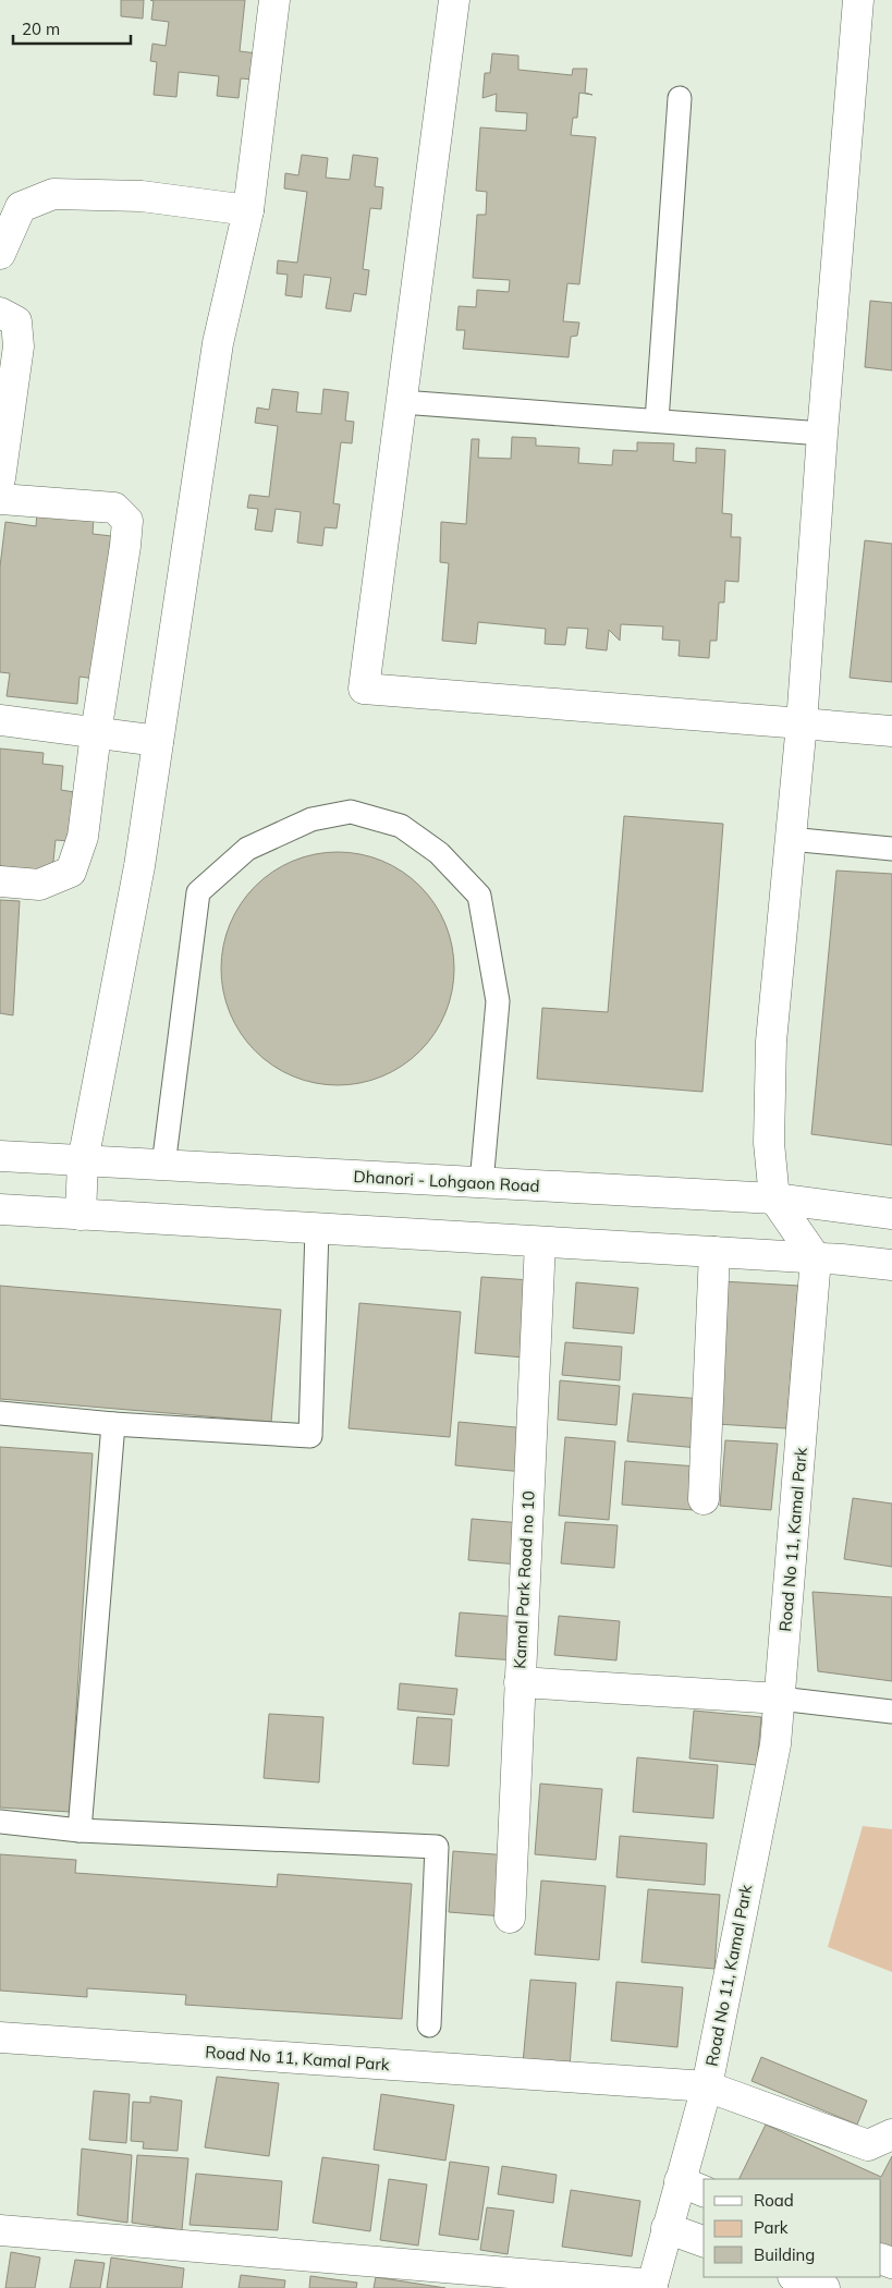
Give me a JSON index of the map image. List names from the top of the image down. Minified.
{"streets":{"street":["Dhanori - Lohgaon Road","Road No 11, Kamal Park","Kamal Park Road no 10"]},"legend":["Road","Park","Building"],"scale_bar":"20 m"}
